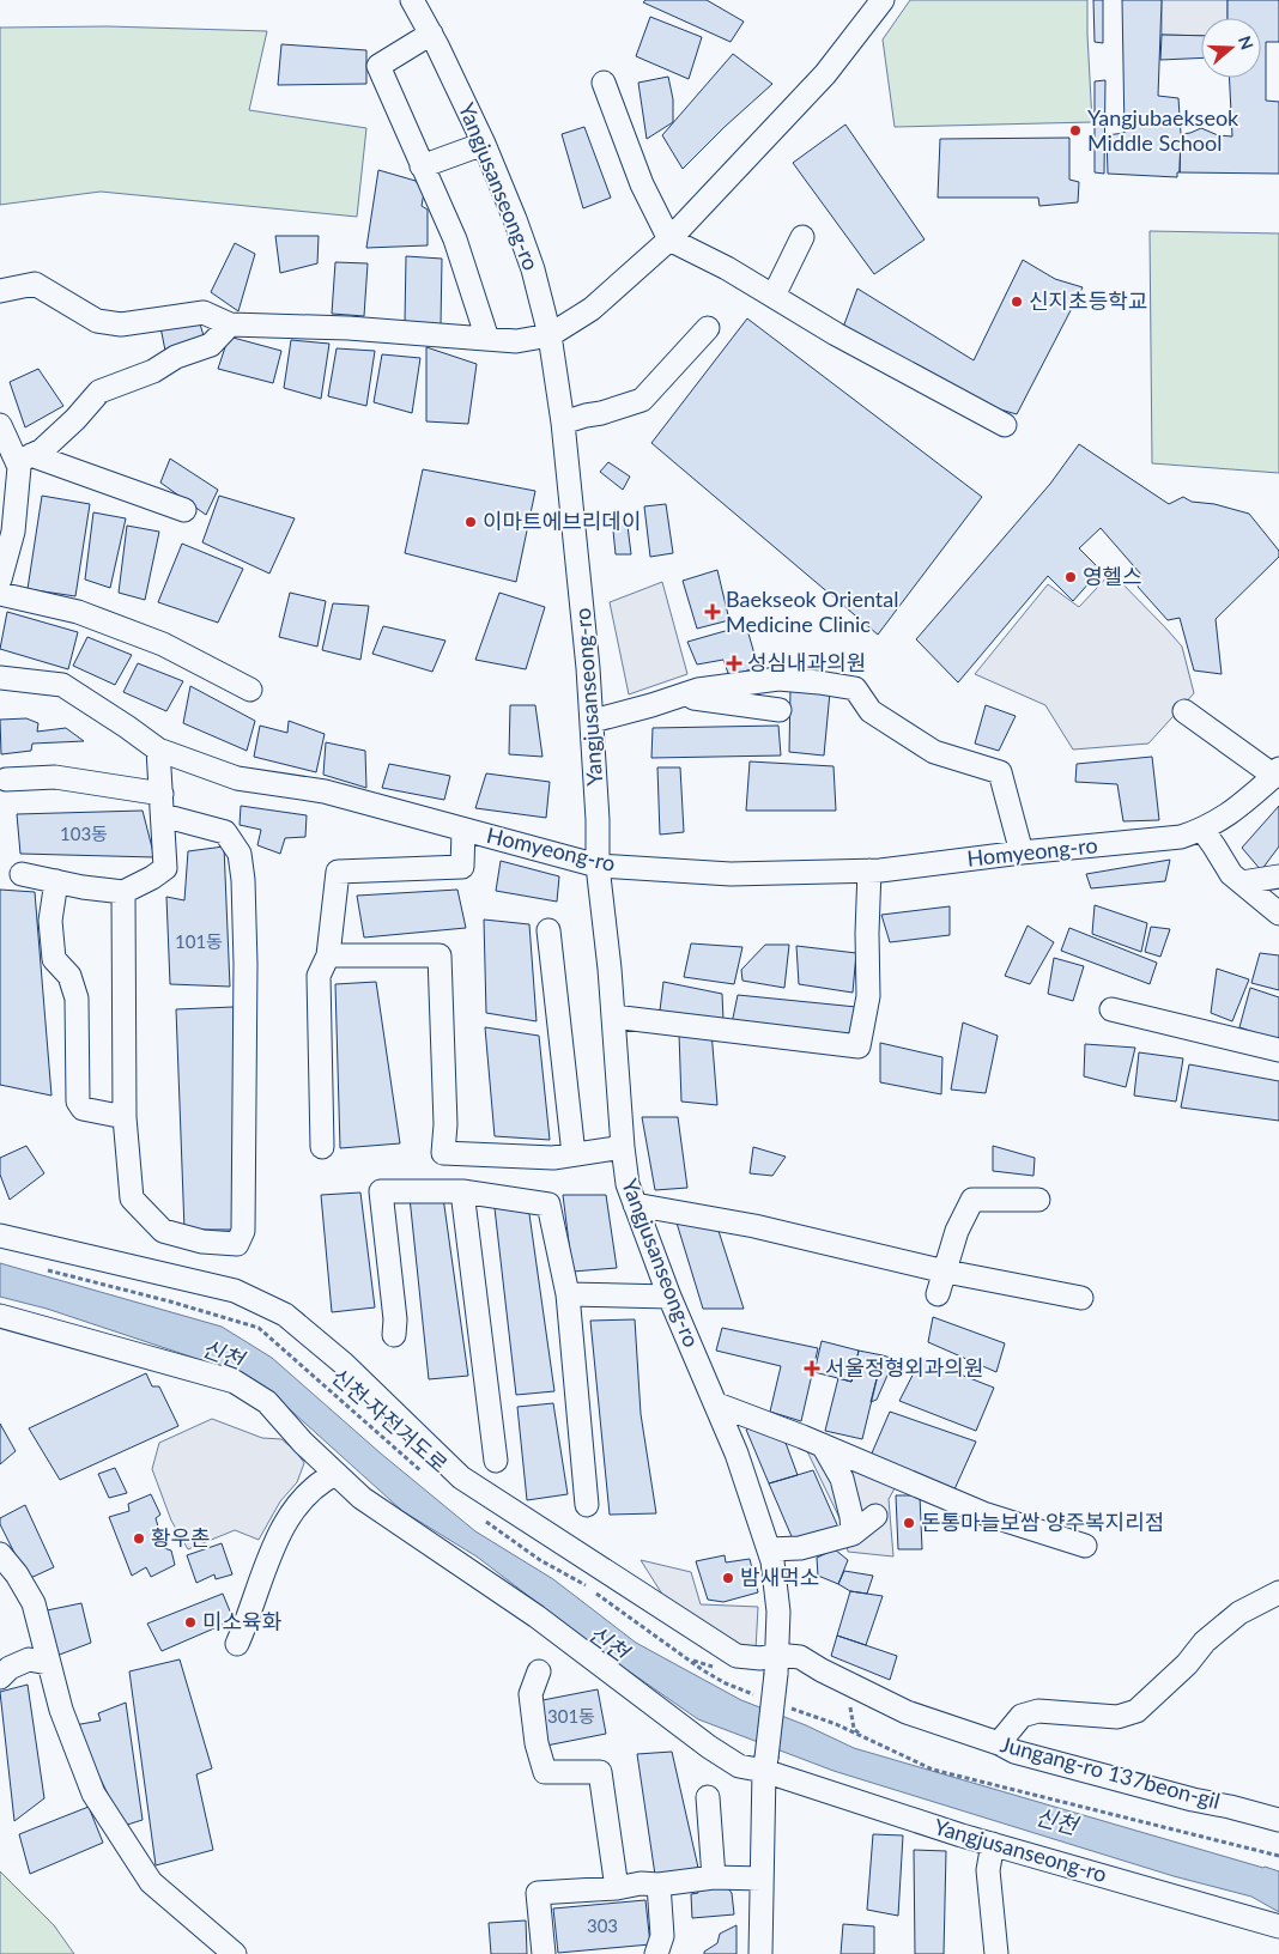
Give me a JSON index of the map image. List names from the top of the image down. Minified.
{"streets":{"street":["Yangjusanseong-ro","Homyeong-ro","Jungang-ro 137beon-gil"],"path":["신천 자전거도로"]},"crossings":[["Yangjusanseong-ro","Homyeong-ro"],["Yangjusanseong-ro","Jungang-ro 137beon-gil"]],"water":["신천"],"places":{"other":["Yangjubaekseok Middle School","신지초등학교","이마트에브리데이","영헬스","돈통마늘보쌈 양주복지리점","황우촌","밤새먹소","미소육화"],"health":["Baekseok Oriental Medicine Clinic","성심내과의원","서울정형외과의원"]},"house_numbers":["103동","101동","301동","303"],"north":"right"}
